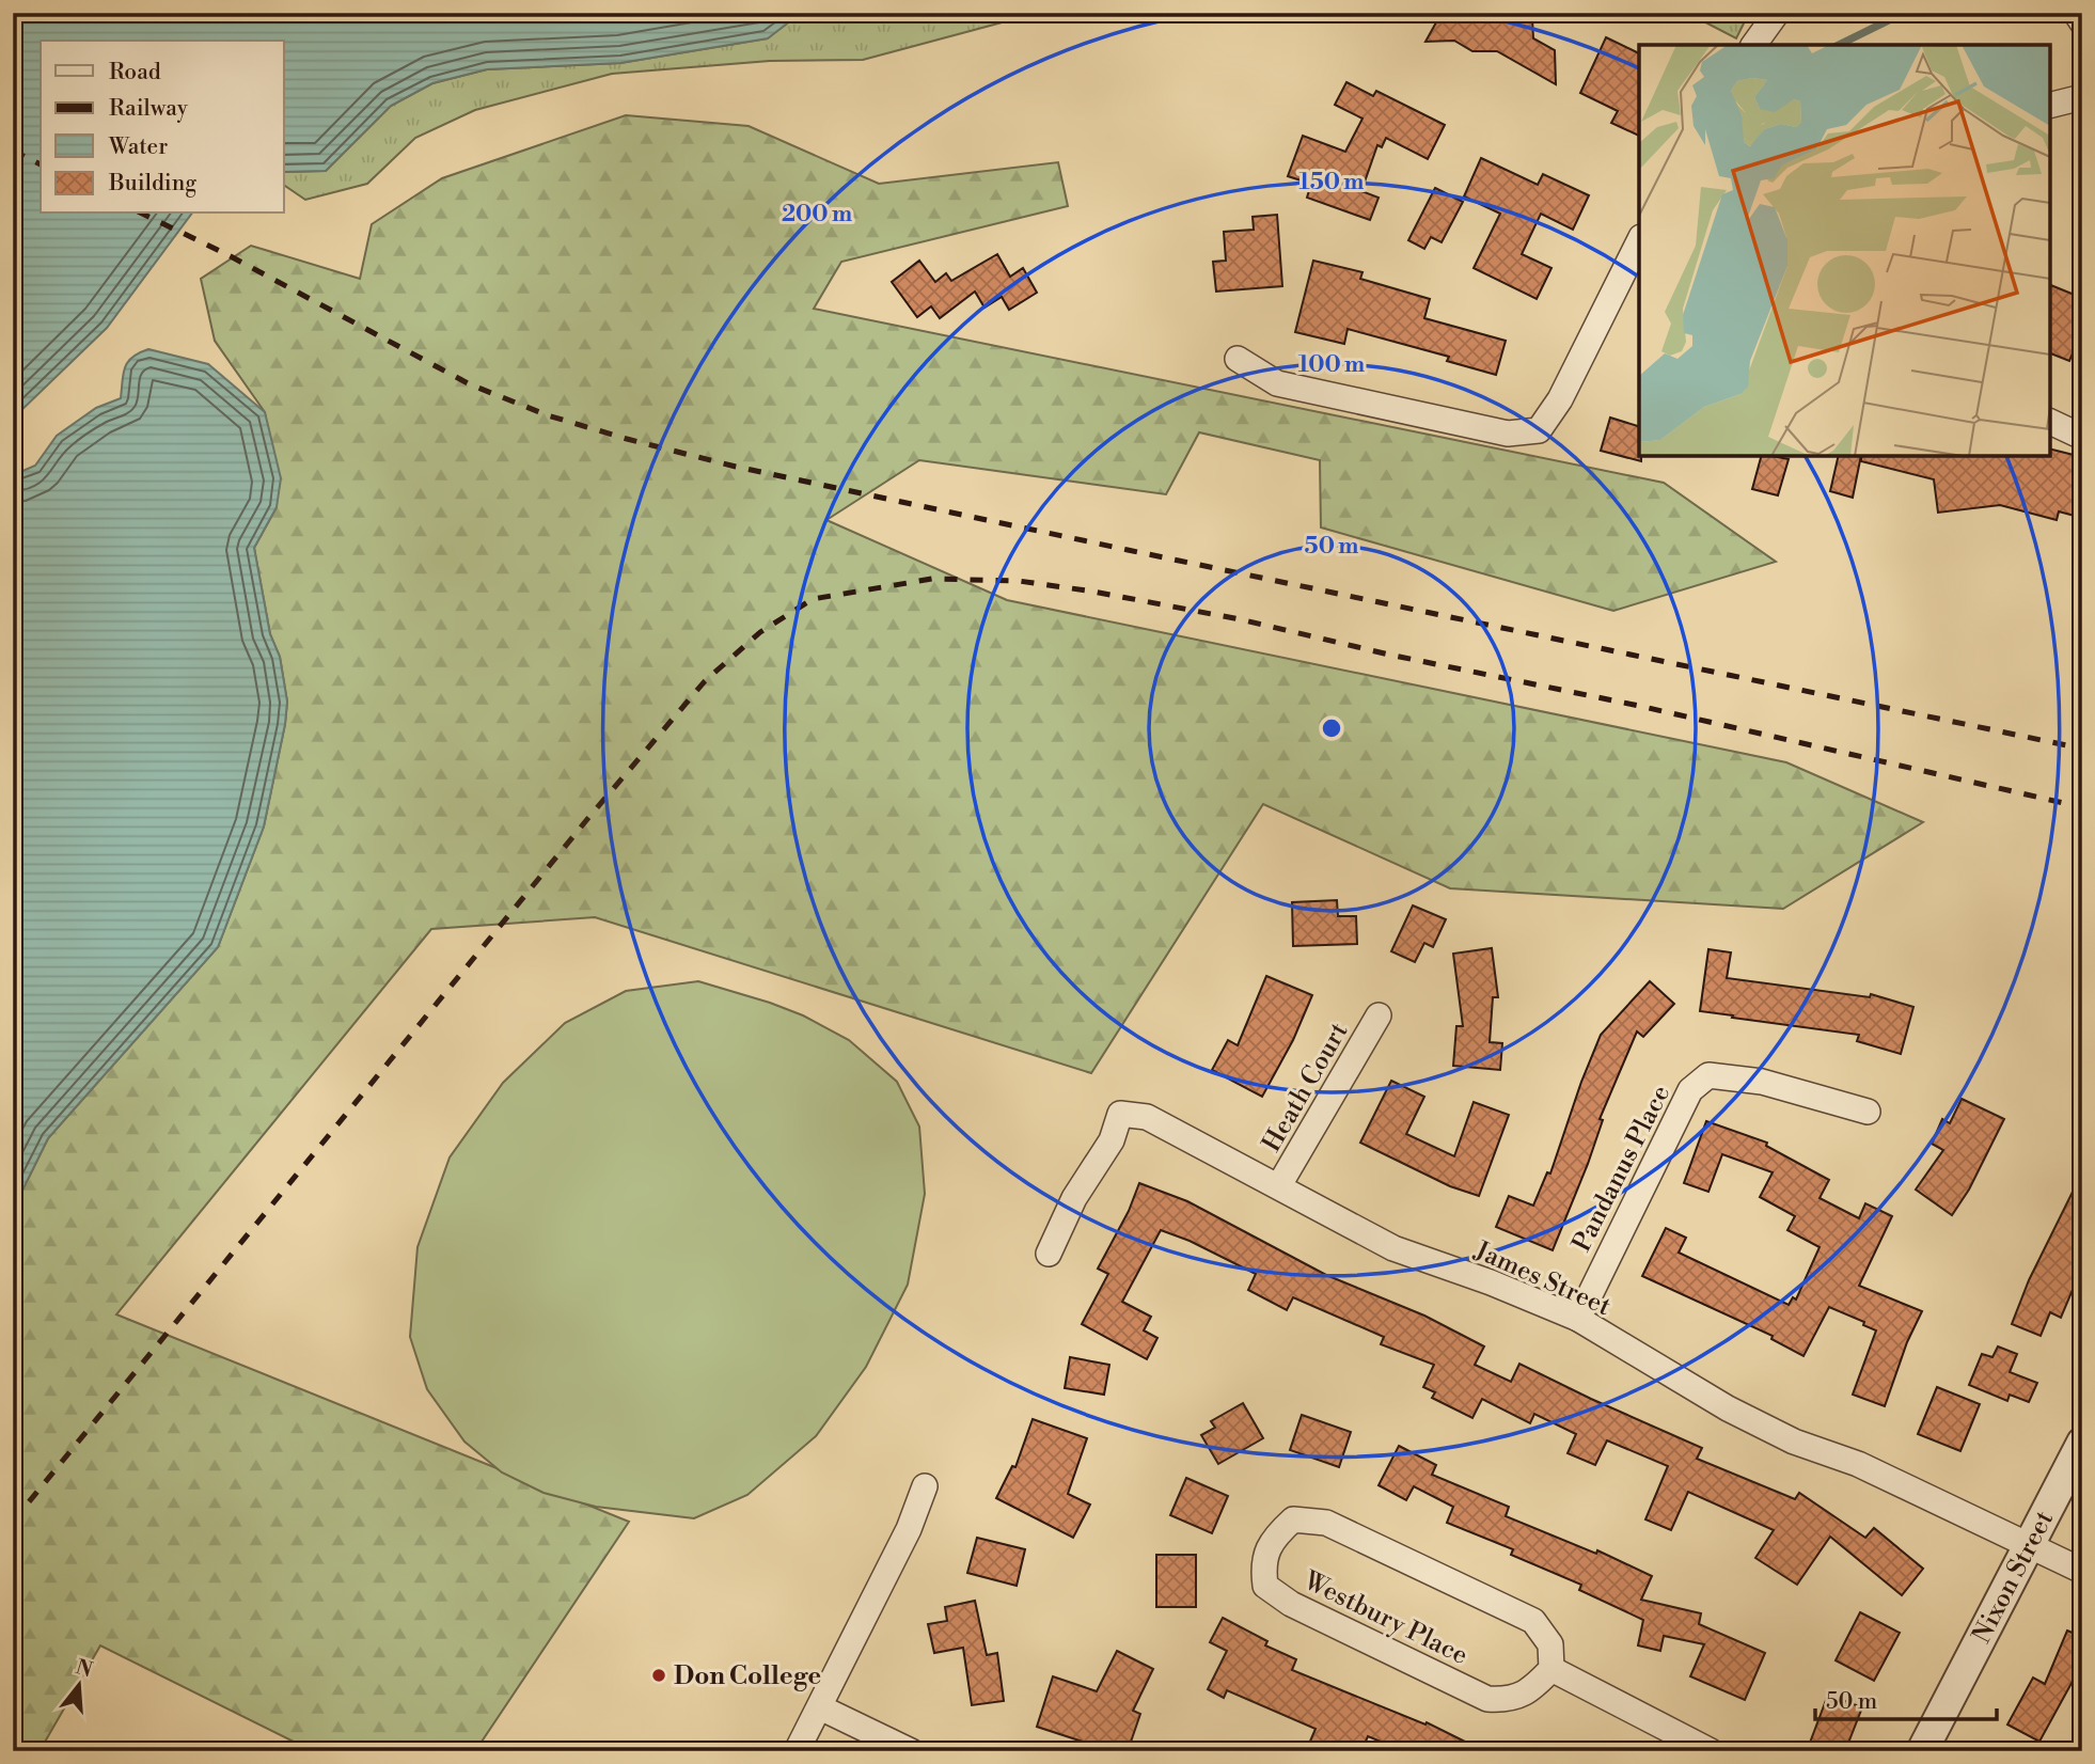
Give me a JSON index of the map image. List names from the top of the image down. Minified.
{"streets":{"street":["Heath Court","Pandanus Place","James Street","Nixon Street","Westbury Place"]},"crossings":[["Heath Court","James Street"],["Pandanus Place","James Street"],["James Street","Nixon Street"]],"places":["Don College"],"legend":["Road","Railway","Water","Building"],"scale_bar":"50 m","north":"top","rings":["150 m","200 m","100 m","50 m"]}
